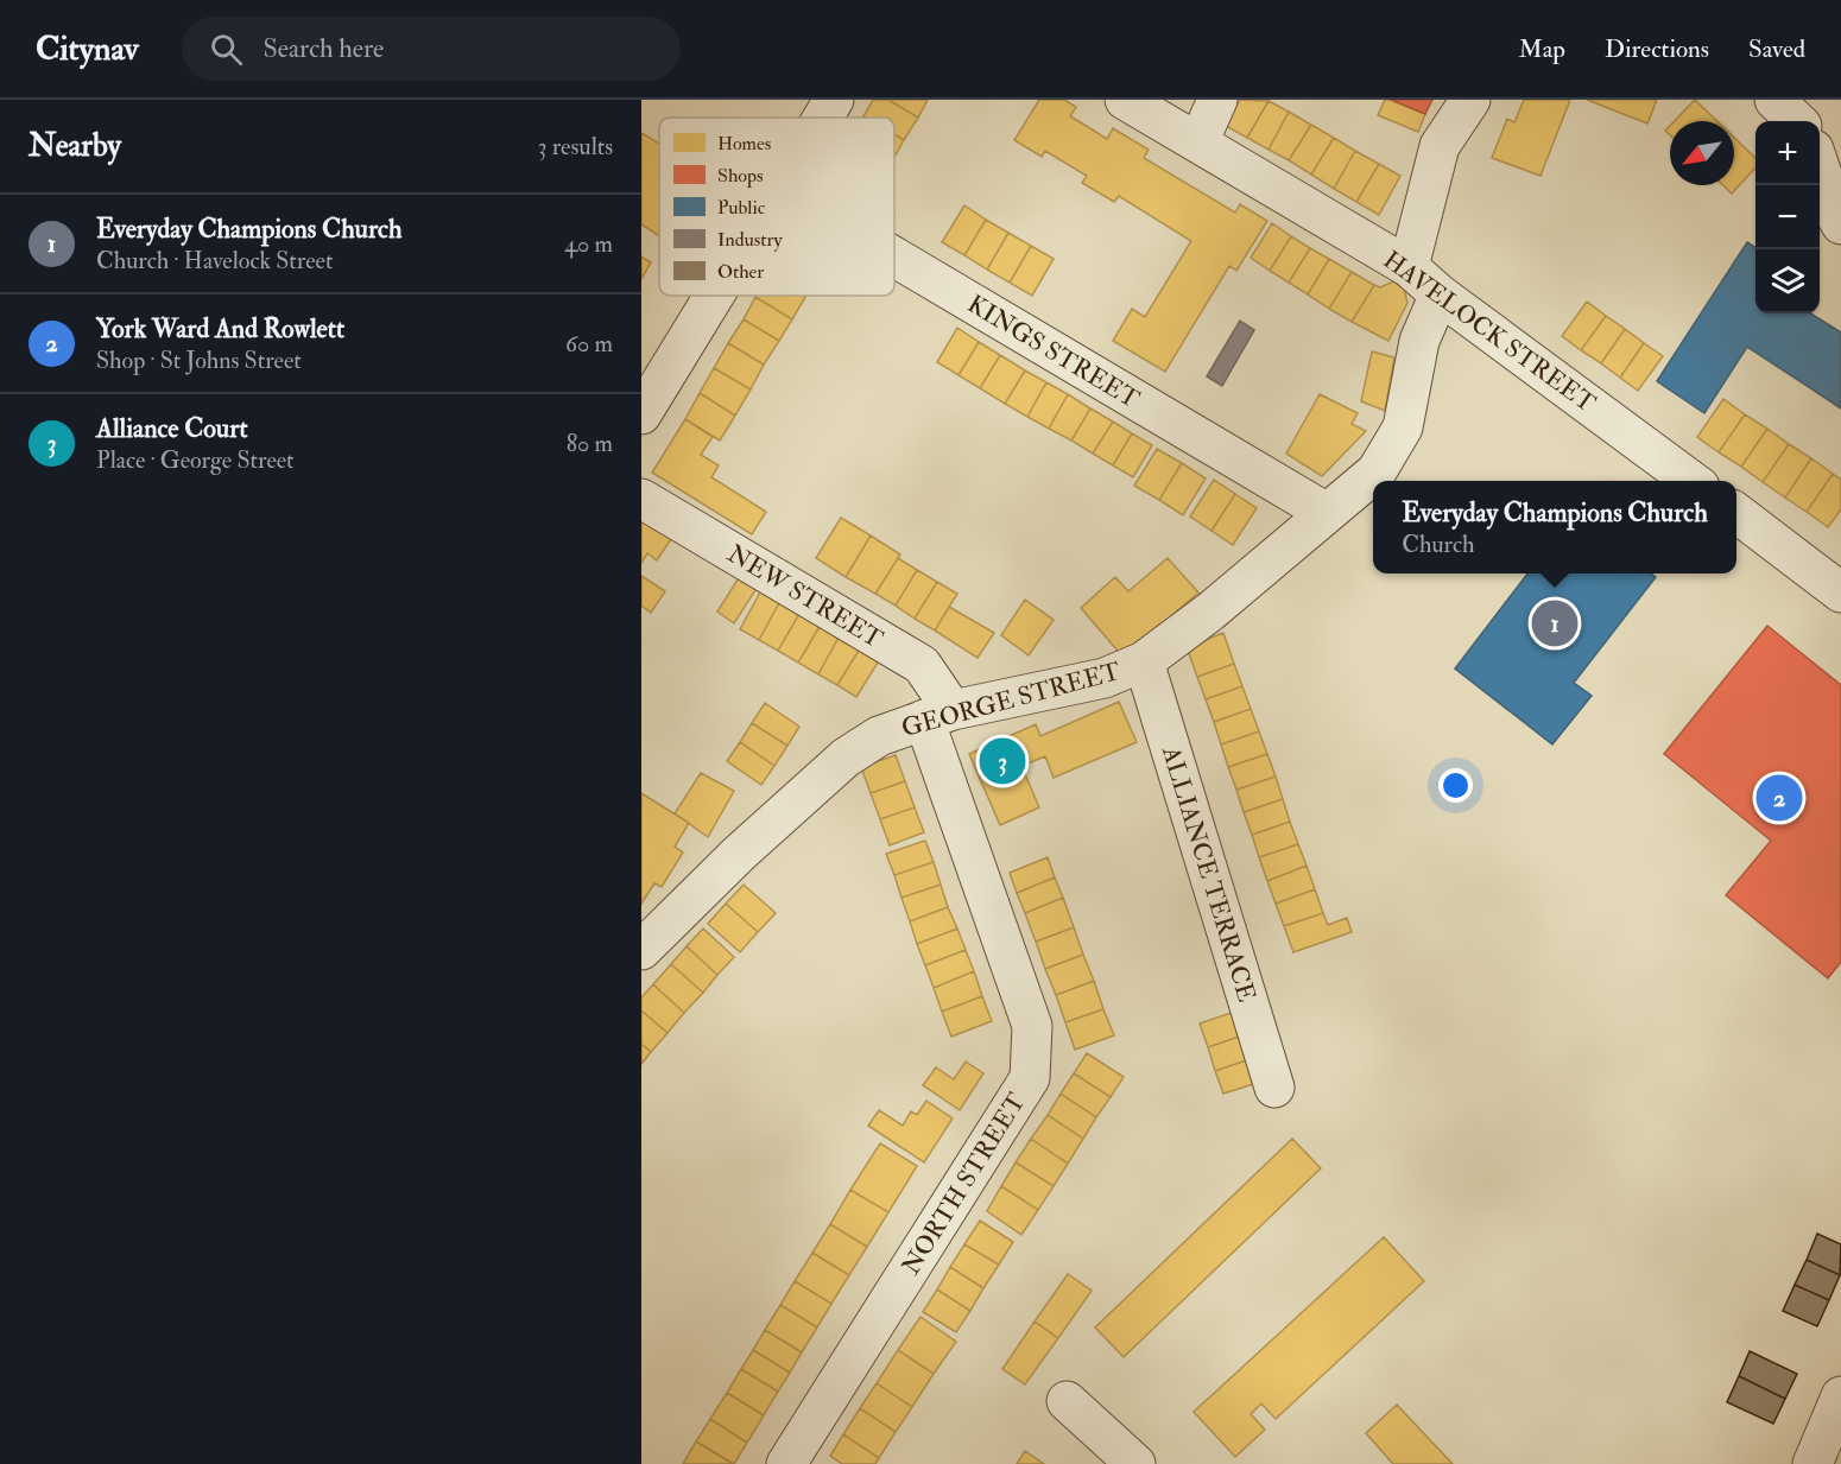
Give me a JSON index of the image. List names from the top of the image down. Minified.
{"streets":{"street":["HAVELOCK STREET","KINGS STREET","NEW STREET","GEORGE STREET","ALLIANCE TERRACE","NORTH STREET"]},"crossings":[["HAVELOCK STREET","GEORGE STREET"],["KINGS STREET","GEORGE STREET"],["NEW STREET","GEORGE STREET"],["NEW STREET","NORTH STREET"],["GEORGE STREET","ALLIANCE TERRACE"],["GEORGE STREET","NORTH STREET"]],"legend":["Homes","Shops","Public","Industry","Other"],"north":"bottom left","page":{"header":"Citynav","search":"Search here","nav":["Map","Directions","Saved"],"heading":["Nearby","3 results"],"map_buttons":["+","−"],"list":[{"mark":"1","name":"Everyday Champions Church","note":"Church · Havelock Street","value":"40 m"},{"mark":"2","name":"York Ward And Rowlett","note":"Shop · St Johns Street","value":"60 m"},{"mark":"3","name":"Alliance Court","note":"Place · George Street","value":"80 m"}],"popup":["Everyday Champions Church","Church"],"pins":["1","3","2"]}}
